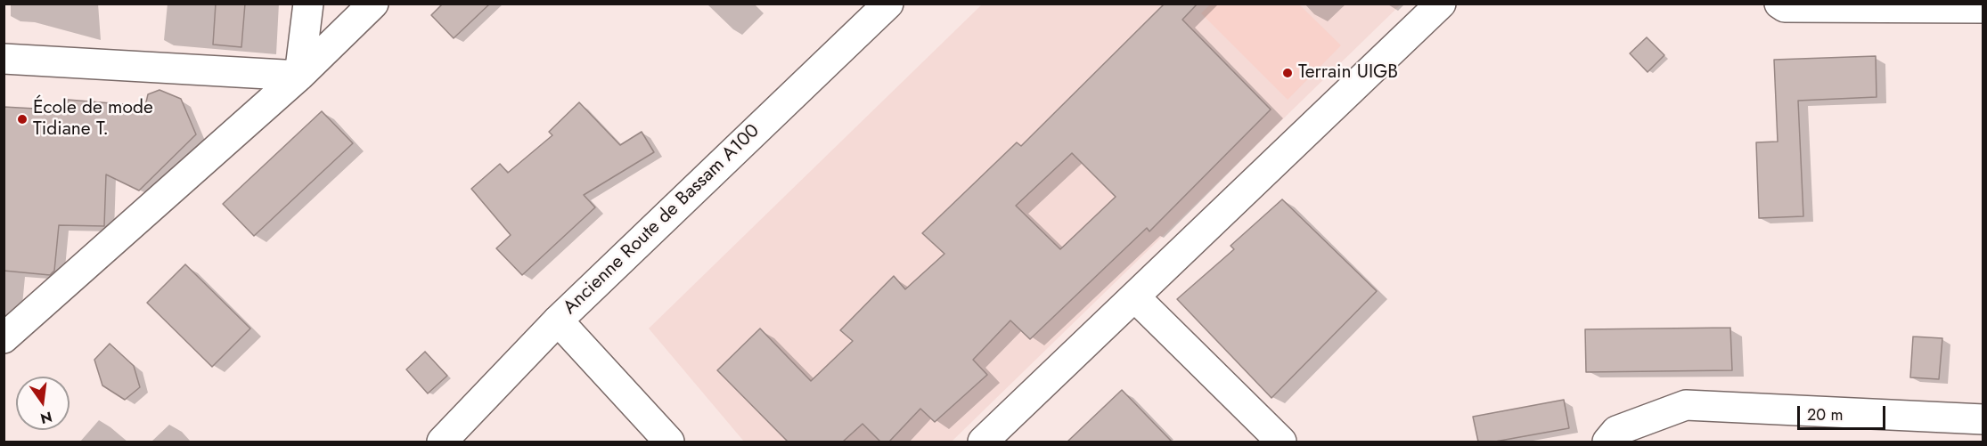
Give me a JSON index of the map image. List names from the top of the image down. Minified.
{"streets":{"street":["Ancienne Route de Bassam A100"]},"places":["Terrain UIGB","École de mode Tidiane T."],"scale_bar":"20 m","north":"bottom"}
